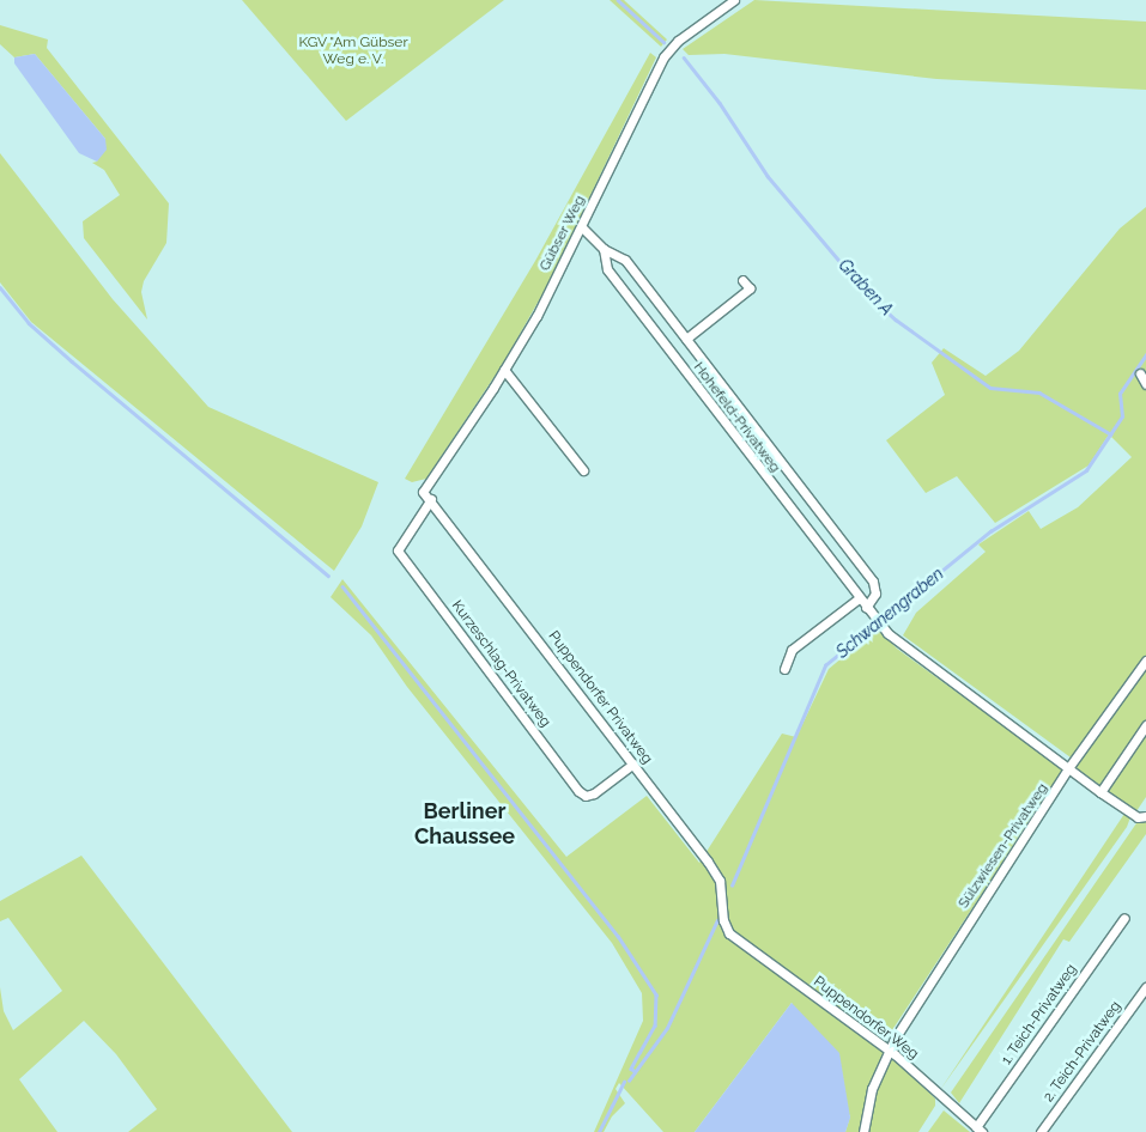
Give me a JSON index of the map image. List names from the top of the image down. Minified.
{"streets":{"street":["Gübser Weg","Hohefeld-Privatweg","Kurzeschlag-Privatweg","Puppendorfer Privatweg","Sülzwiesen-Privatweg","1. Teich-Privatweg","Puppendorfer Weg","2. Teich-Privatweg"]},"crossings":[["Gübser Weg","Hohefeld-Privatweg"],["Gübser Weg","Puppendorfer Privatweg"],["Hohefeld-Privatweg","Sülzwiesen-Privatweg"],["Kurzeschlag-Privatweg","Puppendorfer Privatweg"],["Puppendorfer Privatweg","Puppendorfer Weg"],["Sülzwiesen-Privatweg","Puppendorfer Weg"],["1. Teich-Privatweg","Puppendorfer Weg"]],"districts":["Berliner Chaussee"],"water":["Graben A","Schwanengraben"],"parks":["KGV \"Am Gübser Weg e. V."]}
